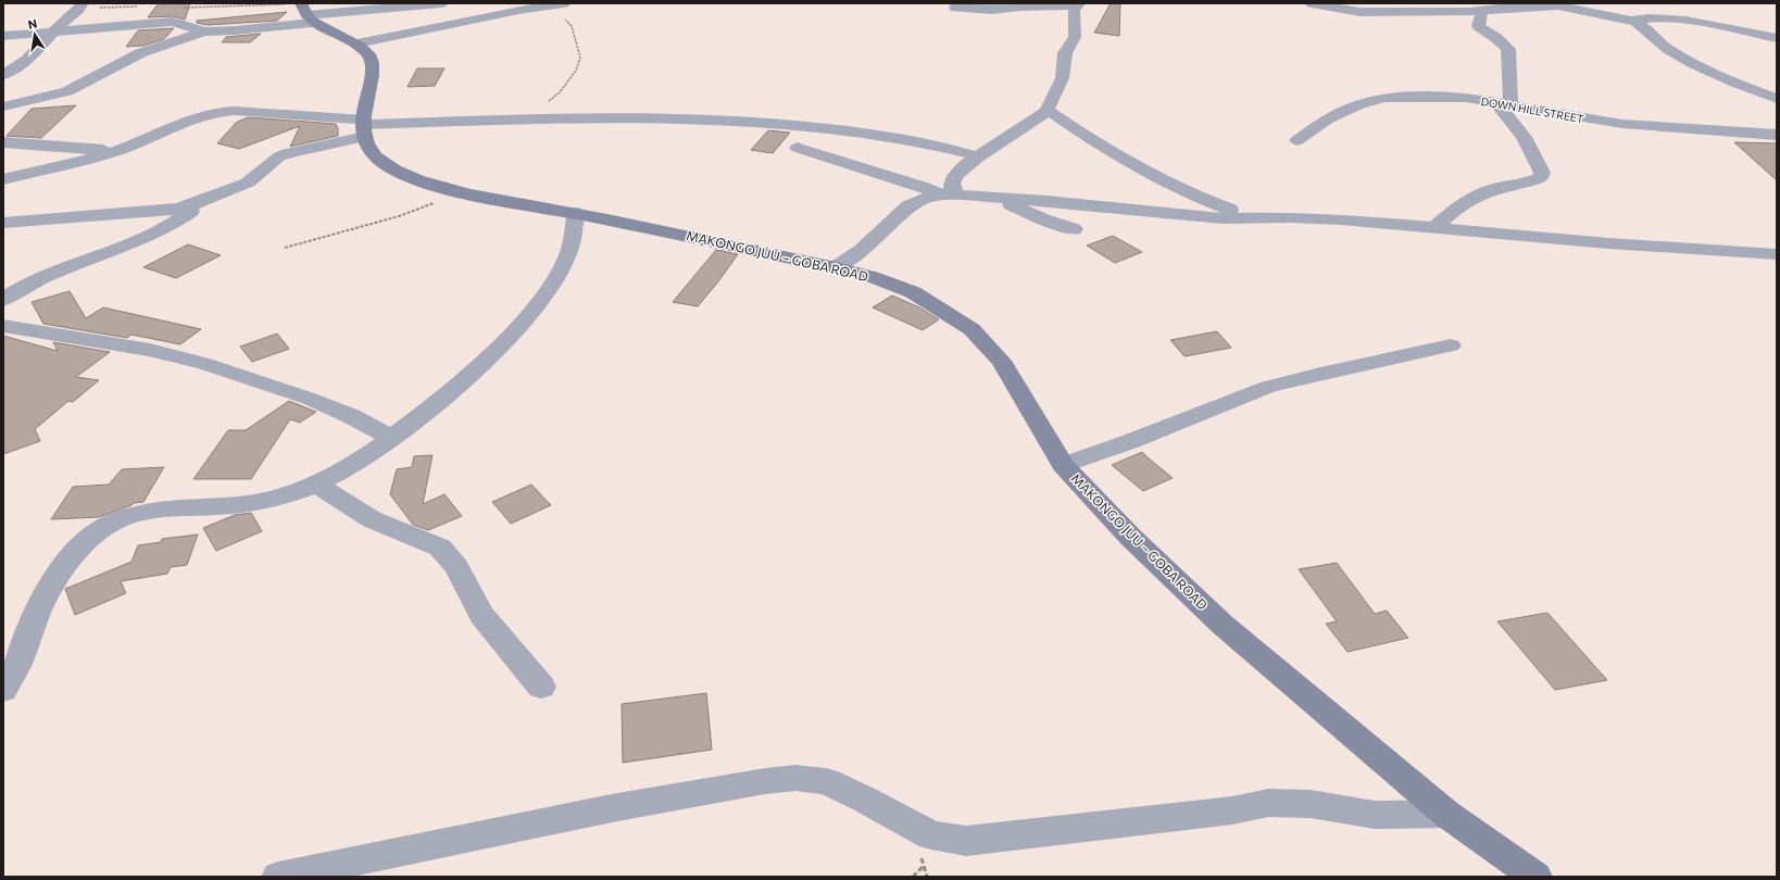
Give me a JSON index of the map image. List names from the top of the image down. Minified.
{"streets":{"street":["DOWN HILL STREET","MAKONGO JUU – GOBA ROAD"]},"north":"top"}
